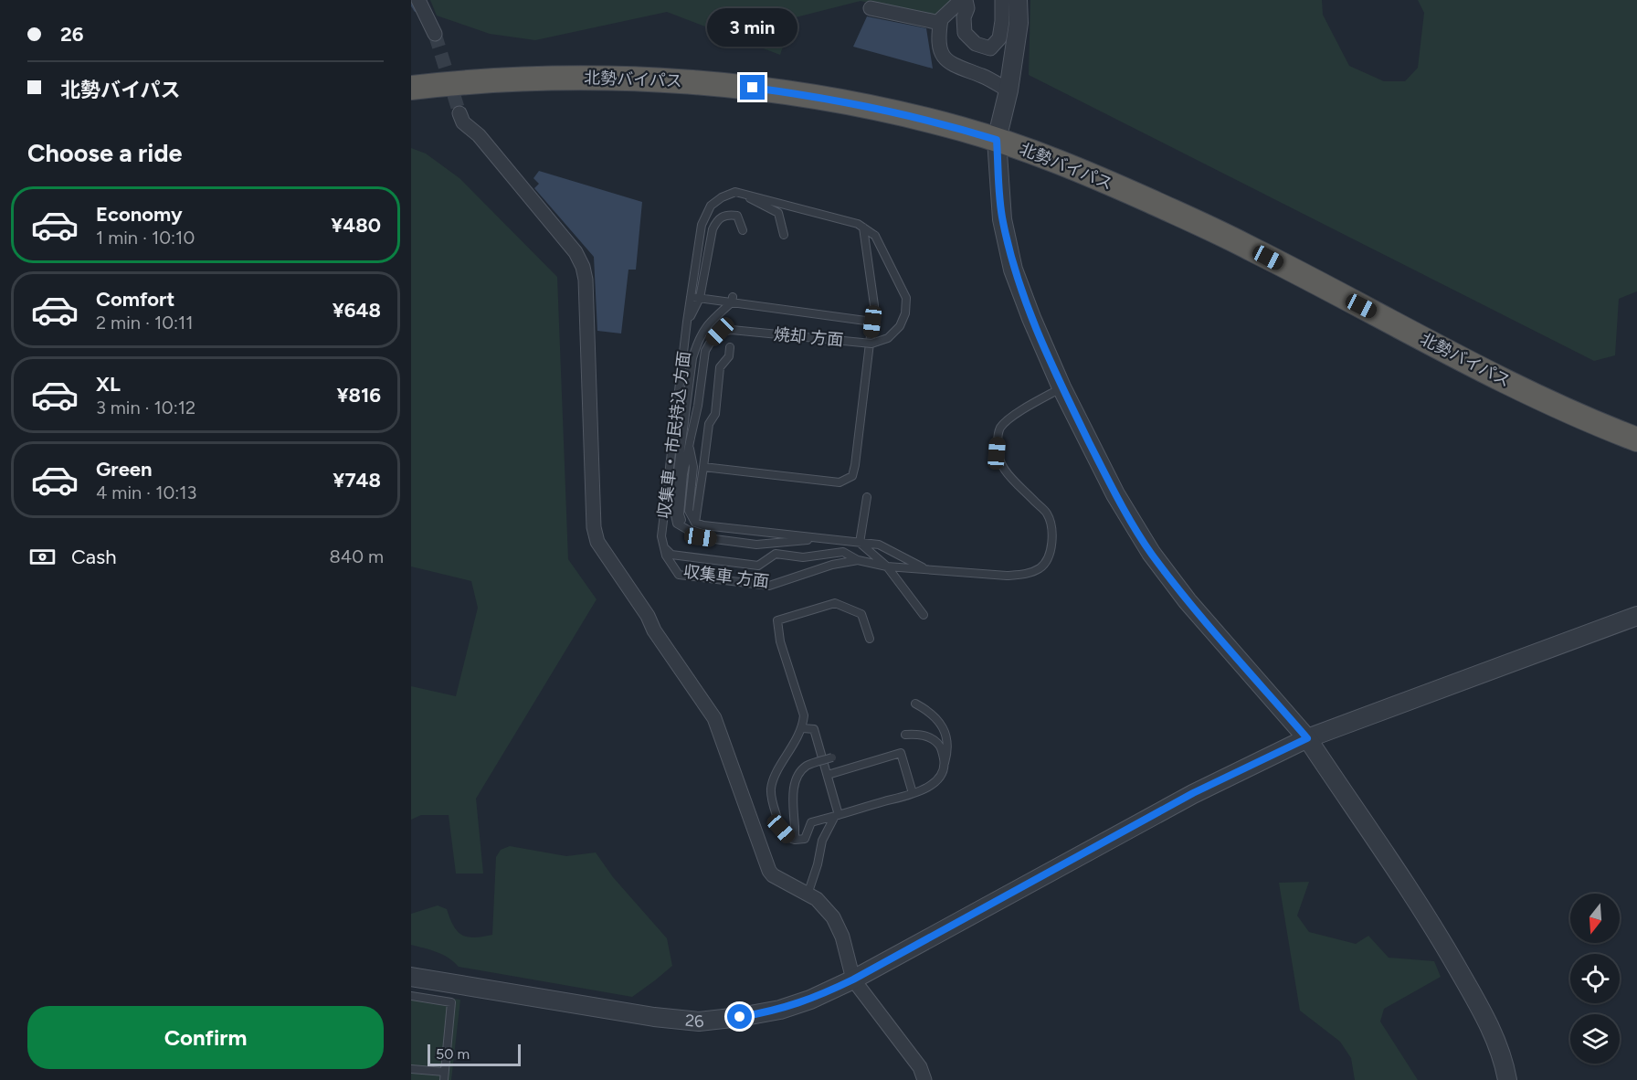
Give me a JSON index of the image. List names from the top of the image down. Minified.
{"streets":{"highway":["北勢バイパス"],"street":["26"],"lane":["焼却 方面","収集車・市民持込 方面","収集車 方面"]},"crossings":[["焼却 方面","収集車・市民持込 方面"],["収集車・市民持込 方面","収集車 方面"]],"scale_bar":"50 m","north":"bottom","page":{"banner":["26","北勢バイパス"],"bubble":"3 min","heading":"Choose a ride","list":[{"name":"Economy","note":"1 min · 10:10","value":"¥480"},{"name":"Comfort","note":"2 min · 10:11","value":"¥648"},{"name":"XL","note":"3 min · 10:12","value":"¥816"},{"name":"Green","note":"4 min · 10:13","value":"¥748"}],"pay":["Cash","840 m"],"buttons":"Confirm","scale":"50 m"}}
